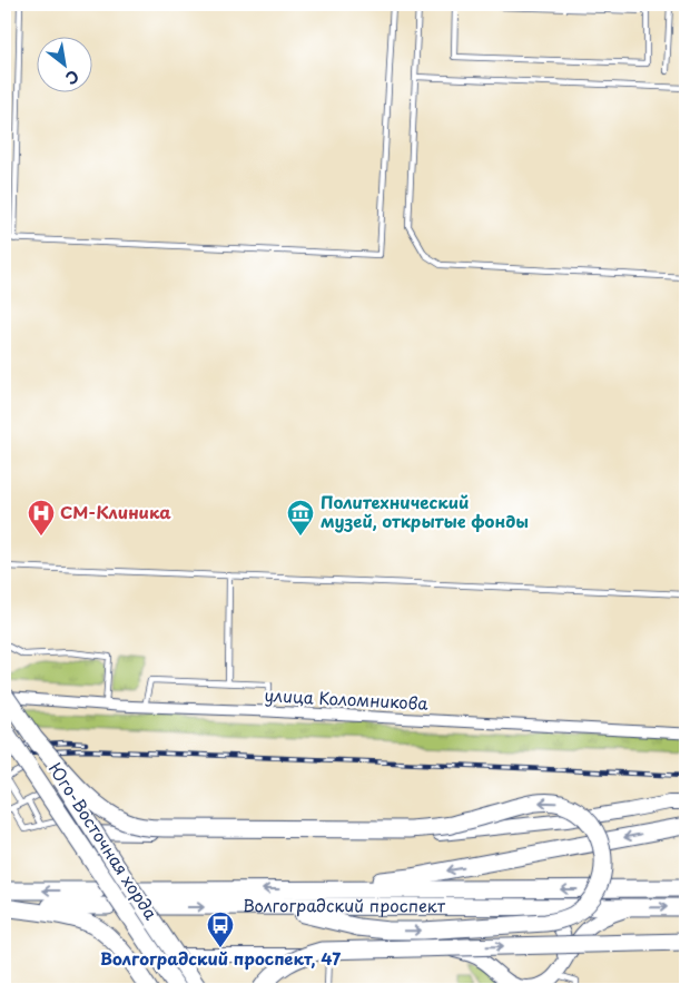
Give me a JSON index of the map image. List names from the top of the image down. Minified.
{"streets":{"main road":["Юго-Восточная хорда","Волгоградский проспект"],"street":["улица Коломникова"]},"places":{"hospital":["СМ-Клиника"],"museum":["Политехнический музей, открытые фонды"],"bus stop":["Волгоградский проспект, 47"]},"north":"bottom right"}
